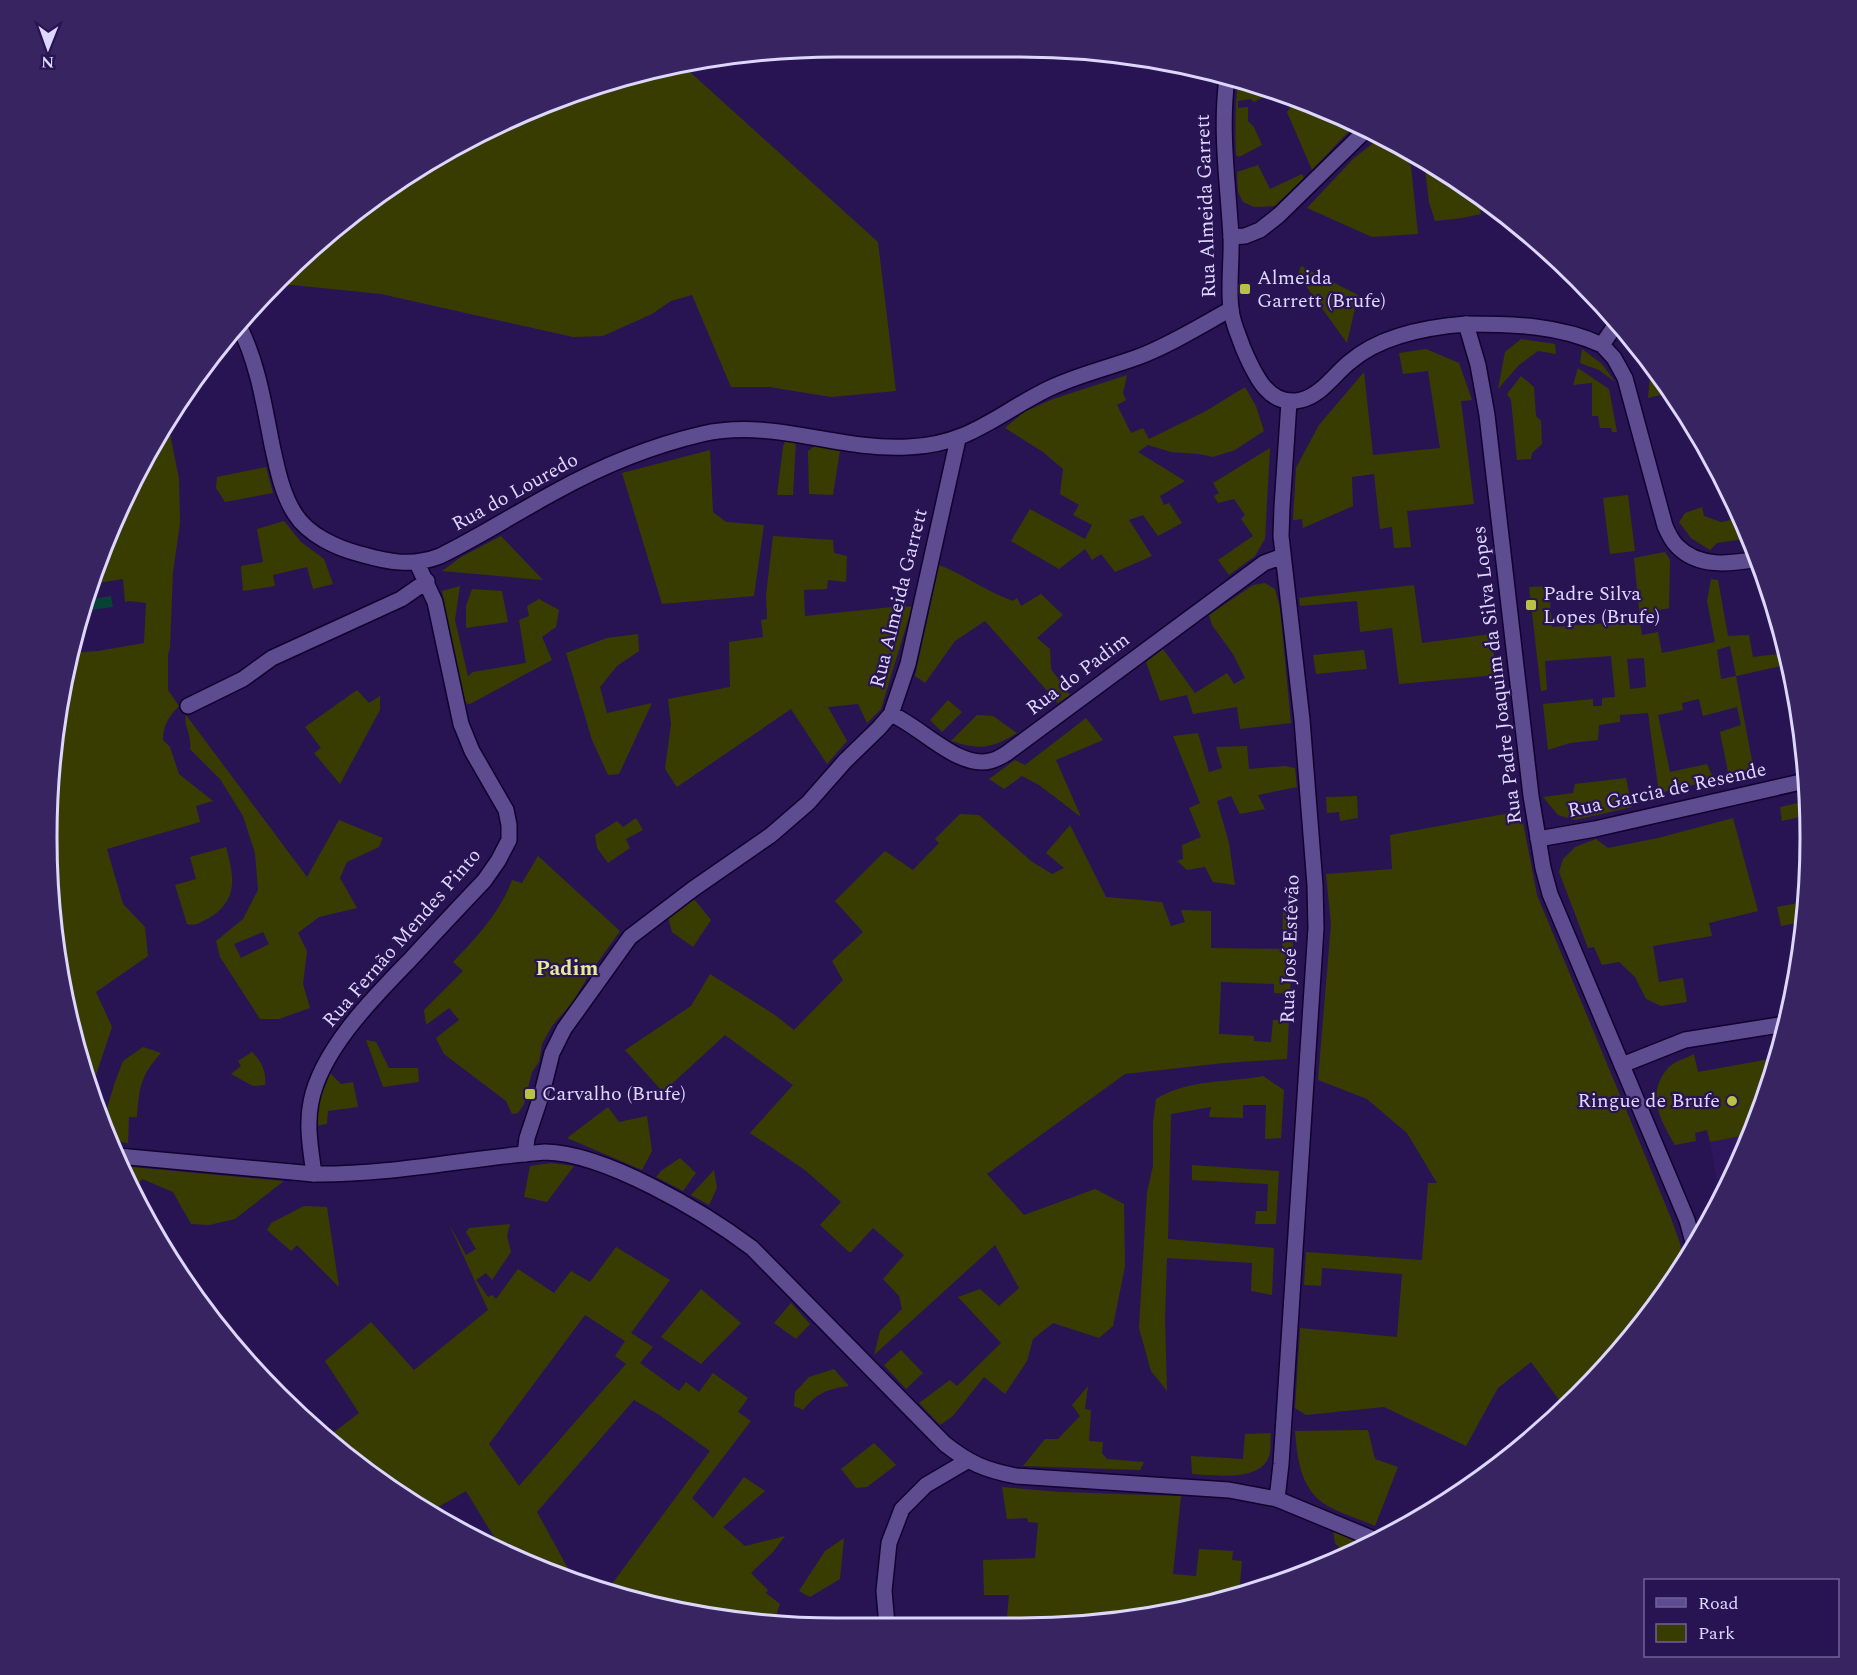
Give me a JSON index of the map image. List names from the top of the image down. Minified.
{"streets":{"street":["Rua Almeida Garrett","Rua do Louredo","Rua do Padim","Rua Padre Joaquim da Silva Lopes","Rua Garcia de Resende","Rua Fernão Mendes Pinto","Rua José Estêvão"]},"crossings":[["Rua Almeida Garrett","Rua do Louredo"],["Rua Almeida Garrett","Rua do Padim"],["Rua do Louredo","Rua Fernão Mendes Pinto"],["Rua do Padim","Rua José Estêvão"],["Rua Padre Joaquim da Silva Lopes","Rua Garcia de Resende"]],"districts":["Padim"],"places":{"transit":["Almeida Garrett (Brufe)","Padre Silva Lopes (Brufe)","Carvalho (Brufe)"],"other":["Ringue de Brufe"]},"legend":["Road","Park"],"north":"bottom"}
